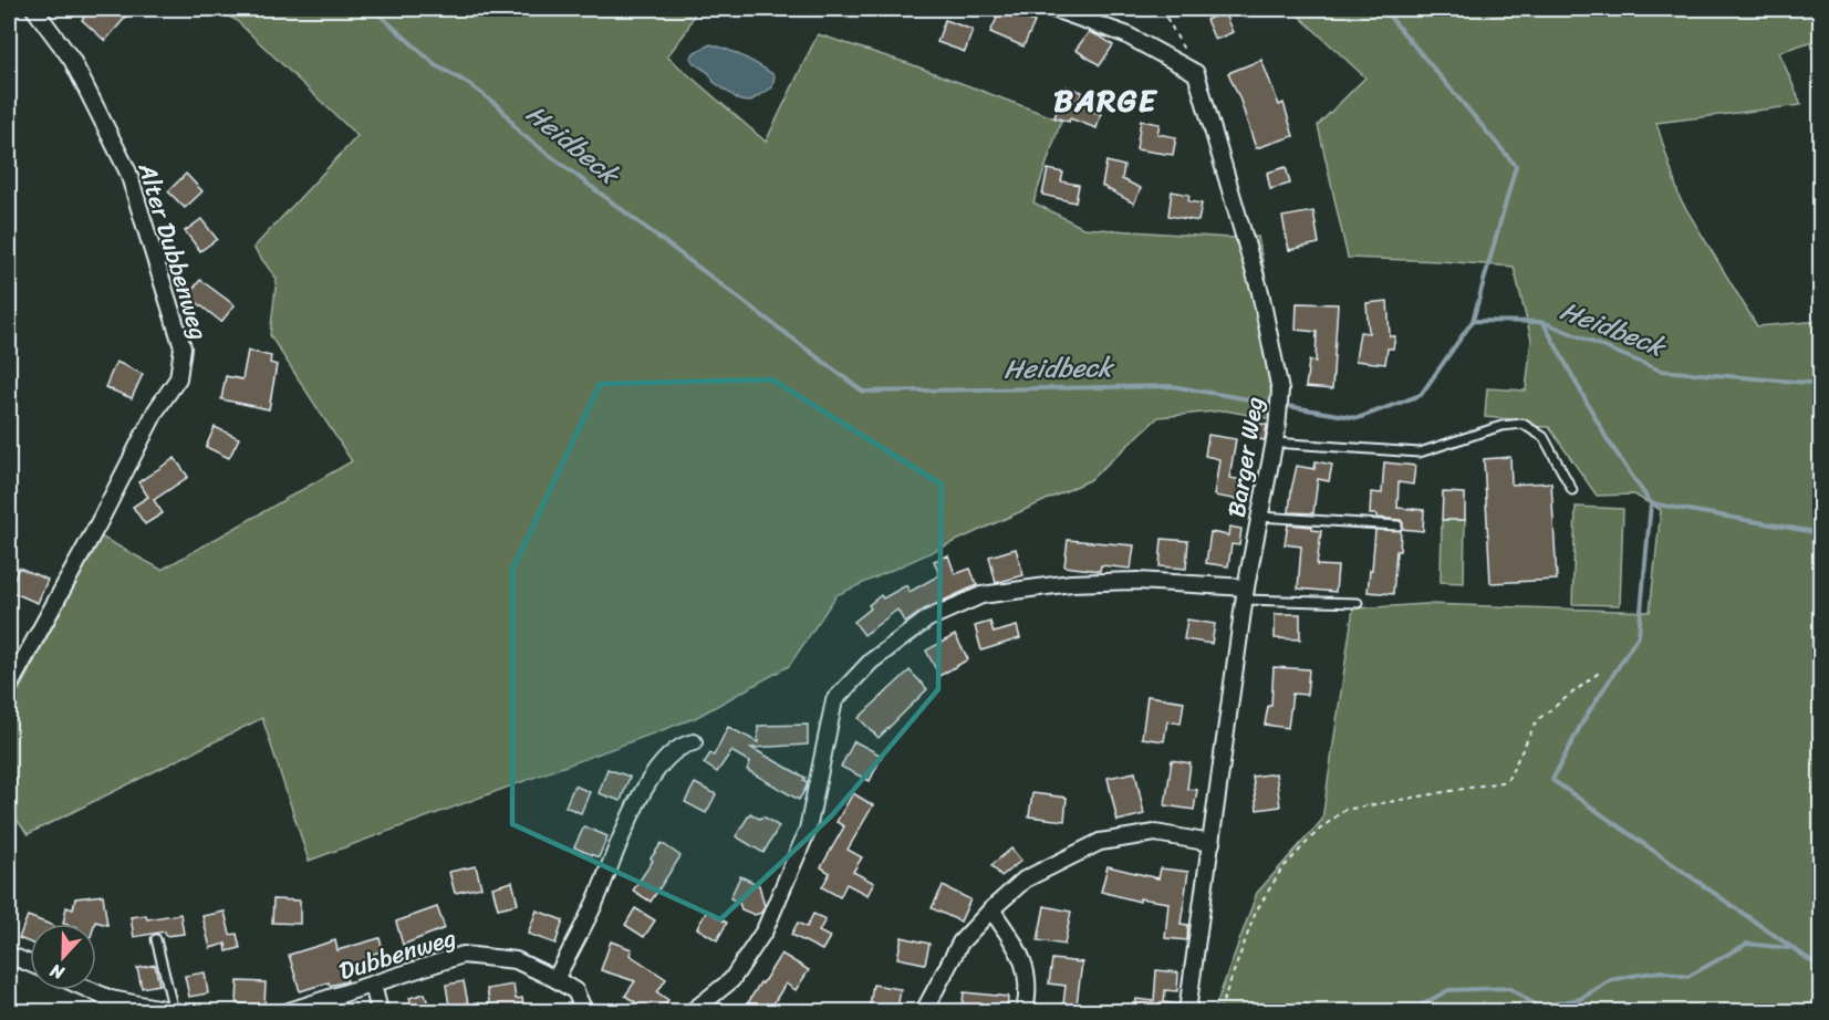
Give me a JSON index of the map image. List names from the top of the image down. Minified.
{"streets":{"street":["Alter Dubbenweg","Barger Weg","Dubbenweg"]},"districts":["BARGE"],"water":["Heidbeck"],"north":"bottom"}
